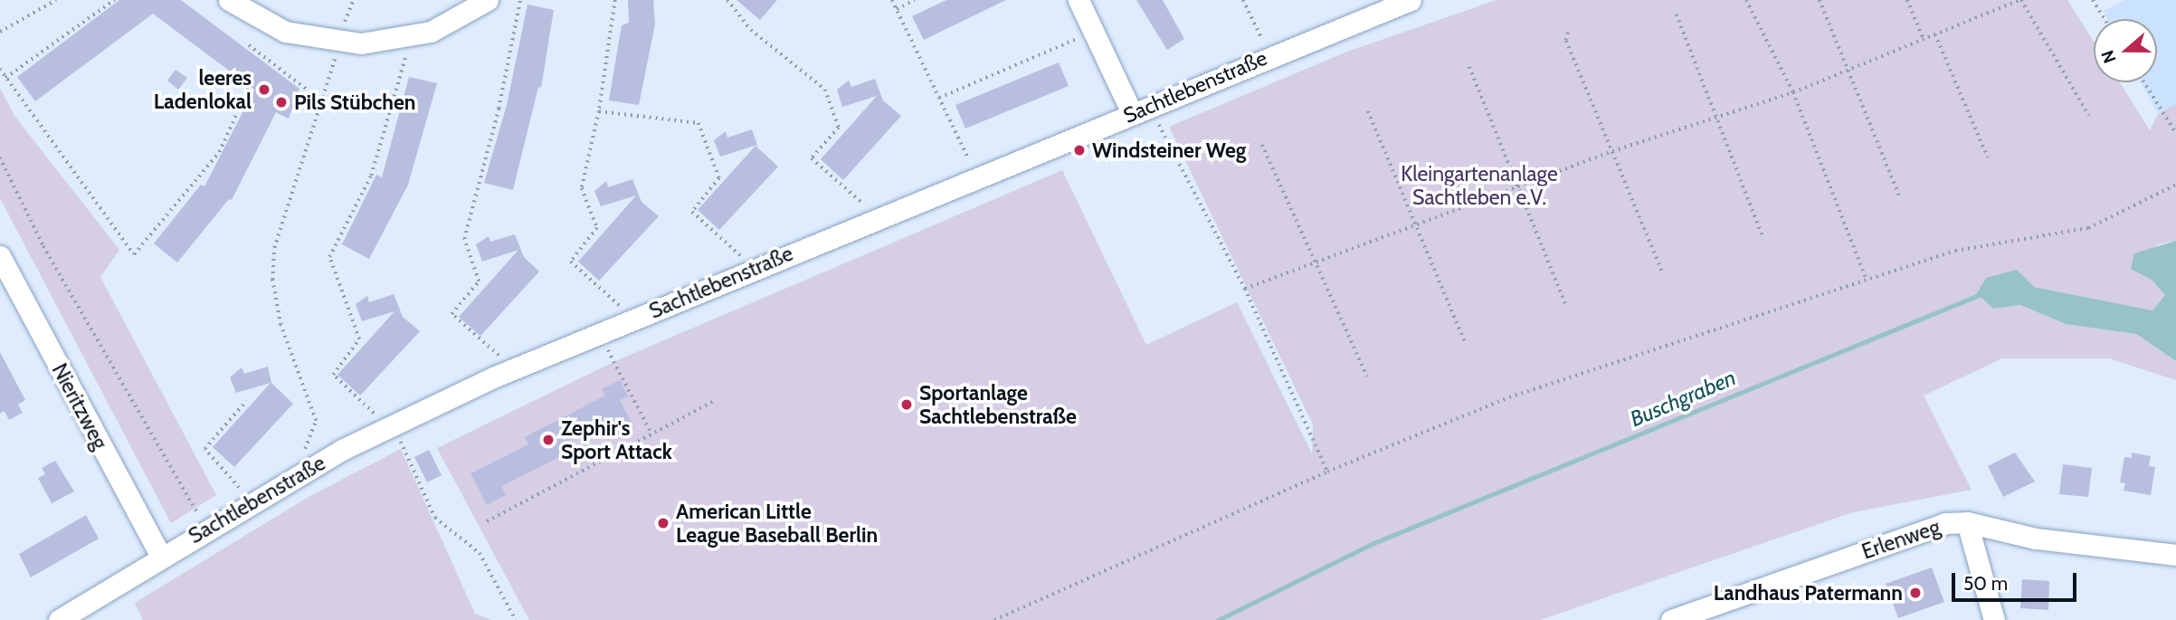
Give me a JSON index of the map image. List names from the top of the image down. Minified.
{"streets":{"street":["Sachtlebenstraße","Nieritzweg","Erlenweg"]},"crossings":[["Sachtlebenstraße","Nieritzweg"]],"water":["Buschgraben"],"parks":["Kleingartenanlage Sachtleben e.V."],"places":["leeres Ladenlokal","Pils Stübchen","Windsteiner Weg","Sportanlage Sachtlebenstraße","Zephir's Sport Attack","American Little League Baseball Berlin","Landhaus Patermann"],"scale_bar":"50 m","north":"left"}
